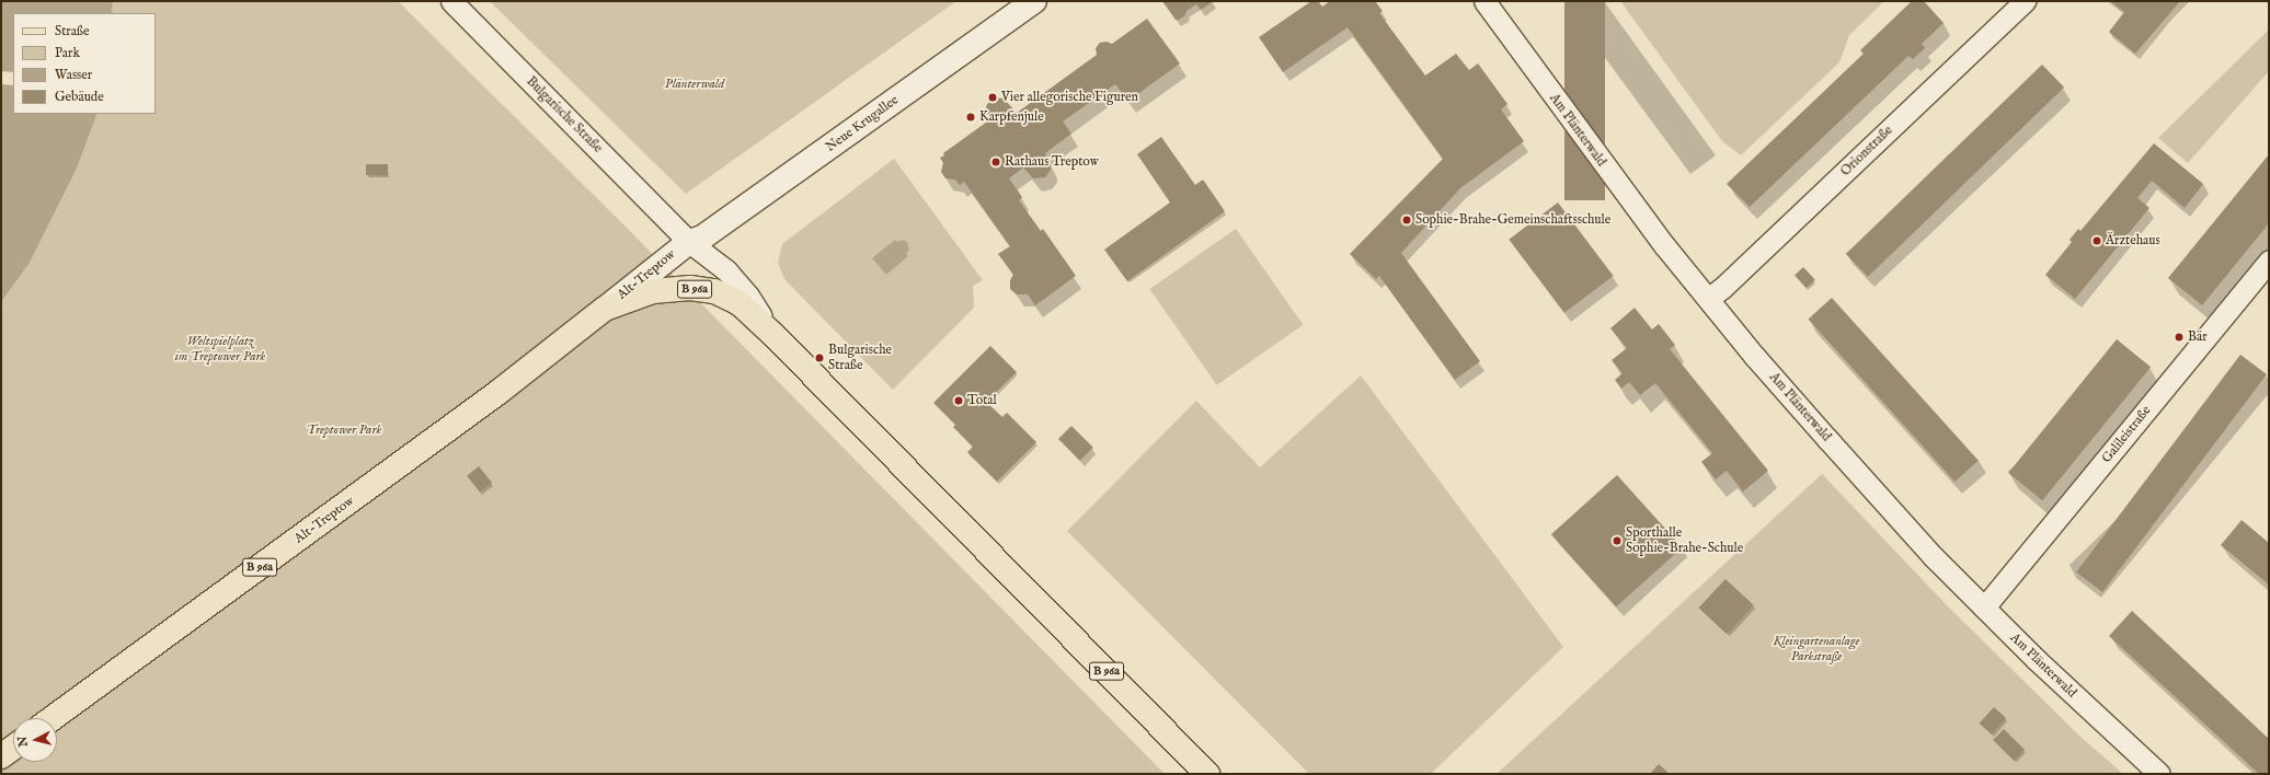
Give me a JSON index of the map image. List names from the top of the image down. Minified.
{"streets":{"main road":["Bulgarische Straße","Alt-Treptow","B 96a"],"street":["Neue Krugallee","Am Plänterwald","Orionstraße","Galileistraße"]},"crossings":[["Bulgarische Straße","Neue Krugallee"],["Bulgarische Straße","Alt-Treptow"],["Neue Krugallee","Alt-Treptow"],["Am Plänterwald","Orionstraße"],["Am Plänterwald","Galileistraße"]],"parks":["Plänterwald","Weltspielplatz im Treptower Park","Treptower Park","Kleingartenanlage Parkstraße"],"places":["Vier allegorische Figuren","Karpfenjule","Rathaus Treptow","Sophie-Brahe-Gemeinschaftsschule","Ärztehaus","Bär","Bulgarische Straße","Total","Sporthalle Sophie-Brahe-Schule"],"legend":["Straße","Park","Wasser","Gebäude"],"north":"left"}
